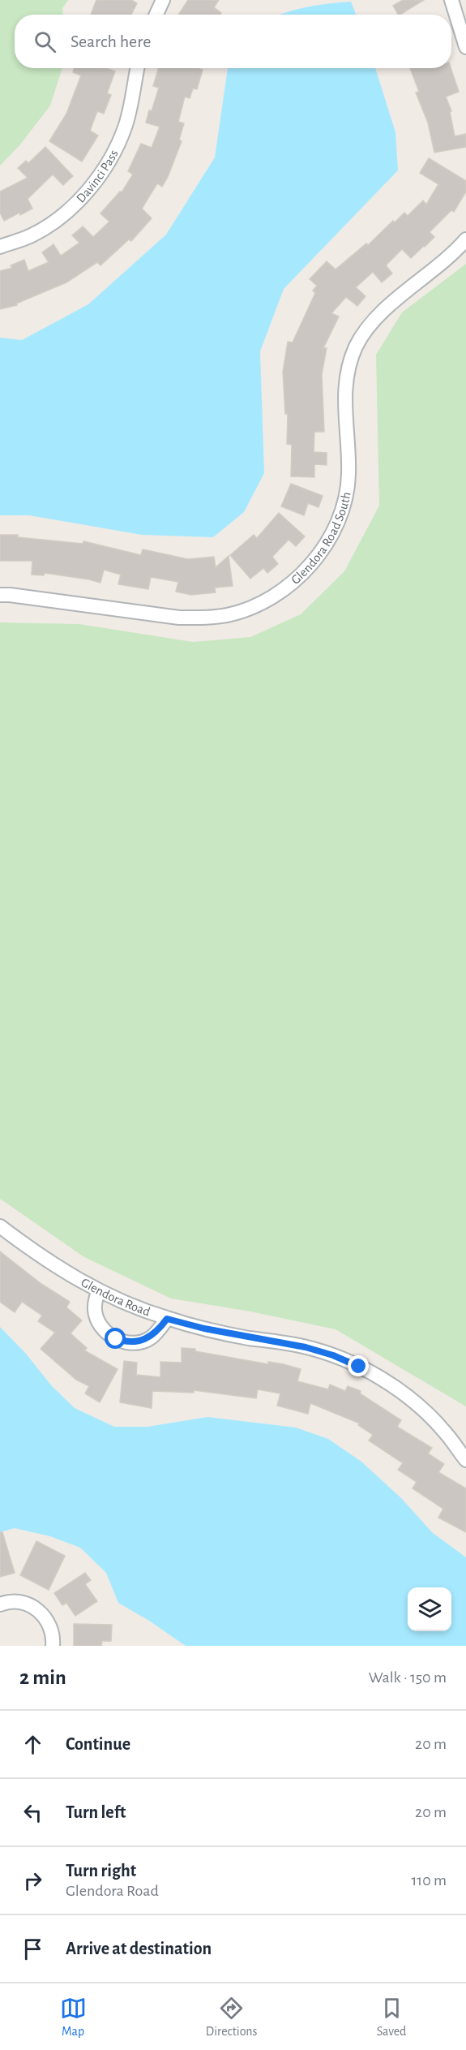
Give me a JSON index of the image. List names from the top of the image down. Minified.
{"streets":{"street":["Davinci Pass","Glendora Road South","Glendora Road"]},"page":{"search":"Search here","heading":["2 min","Walk · 150 m"],"list":[["Continue","20 m"],["Turn left","20 m"],["Turn right","Glendora Road","110 m"],"Arrive at destination"],"nav":["Map","Directions","Saved"]}}
